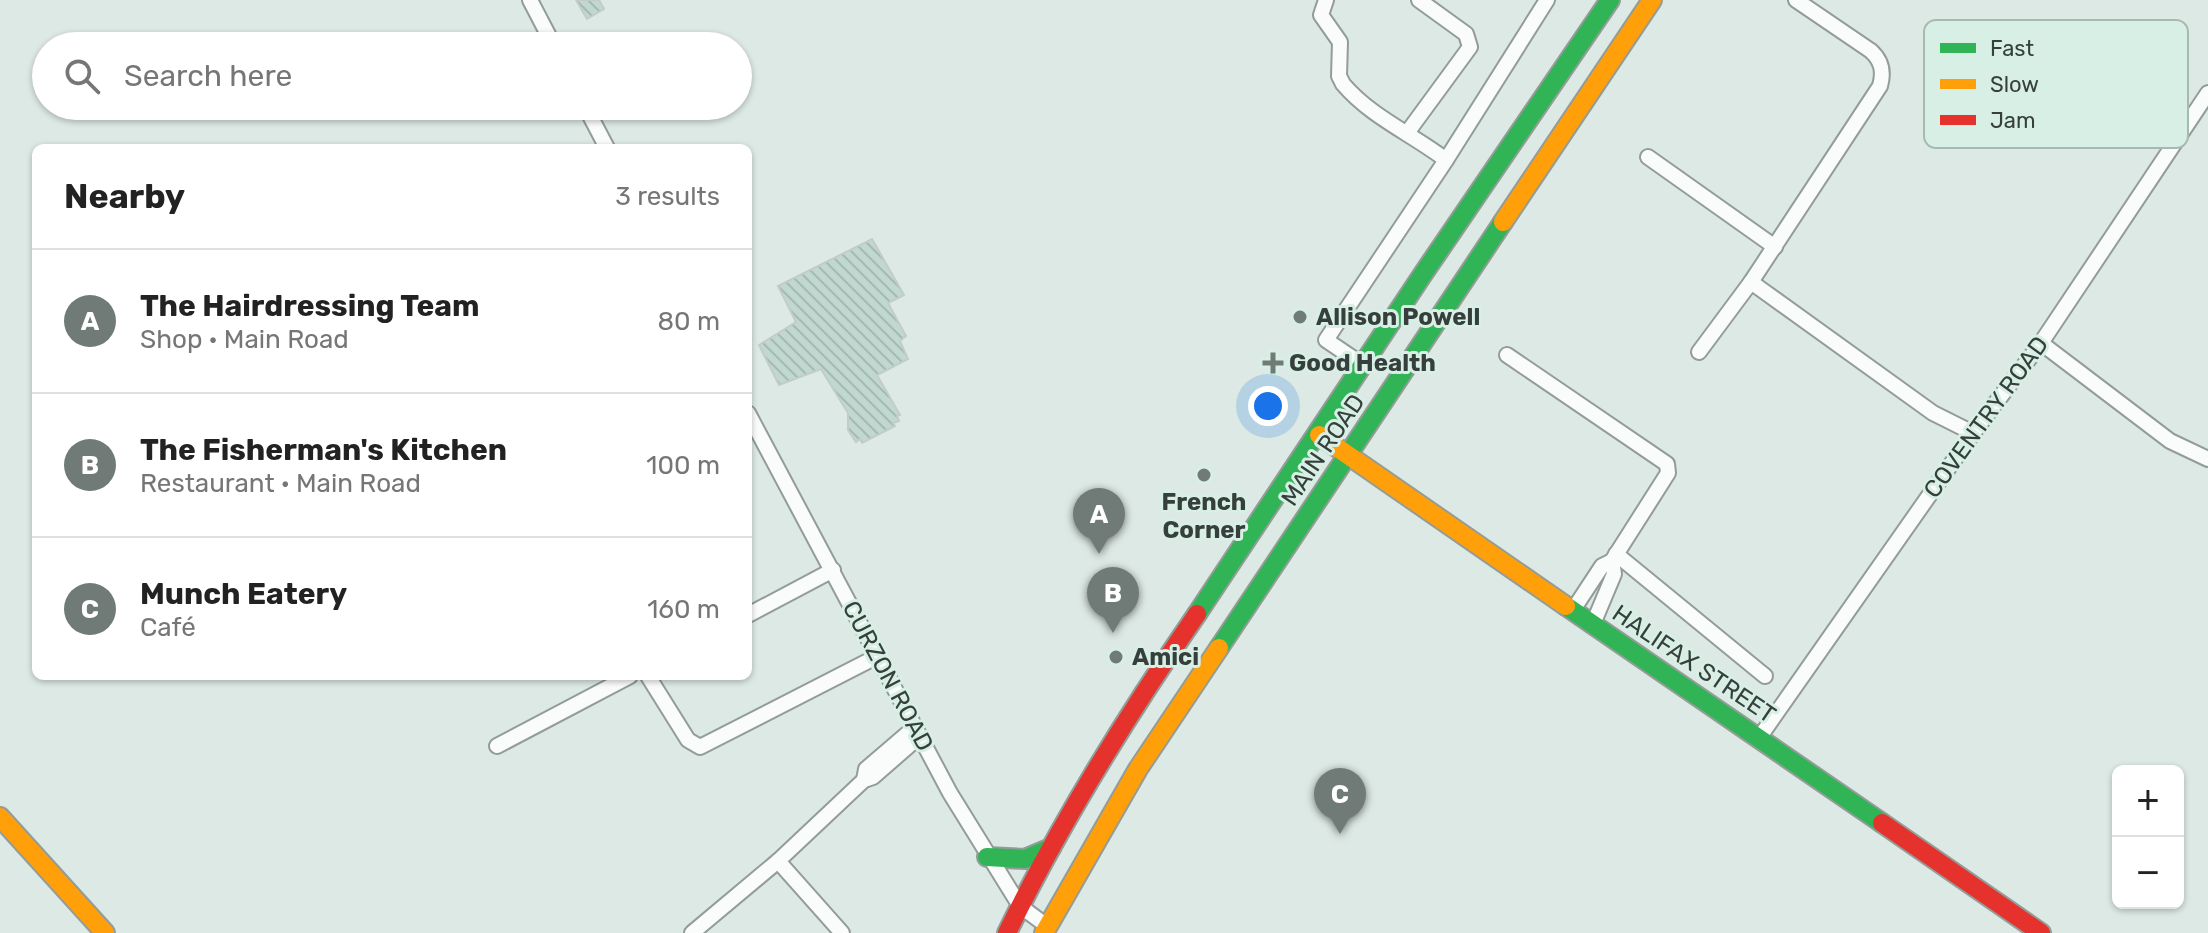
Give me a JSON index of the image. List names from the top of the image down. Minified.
{"streets":{"main road":["MAIN ROAD","HALIFAX STREET"],"street":["COVENTRY ROAD","CURZON ROAD"]},"crossings":[["COVENTRY ROAD","HALIFAX STREET"],["MAIN ROAD","HALIFAX STREET"],["MAIN ROAD","CURZON ROAD"]],"places":{"other":["Allison Powell","French Corner","Amici"],"health":["Good Health"]},"legend":["Fast","Slow","Jam"],"page":{"search":"Search here","heading":["Nearby","3 results"],"list":[{"mark":"A","name":"The Hairdressing Team","note":"Shop · Main Road","value":"80 m"},{"mark":"B","name":"The Fisherman's Kitchen","note":"Restaurant · Main Road","value":"100 m"},{"mark":"C","name":"Munch Eatery","note":"Café","value":"160 m"}],"pins":["A","B","C"],"map_buttons":["+","−"]}}
